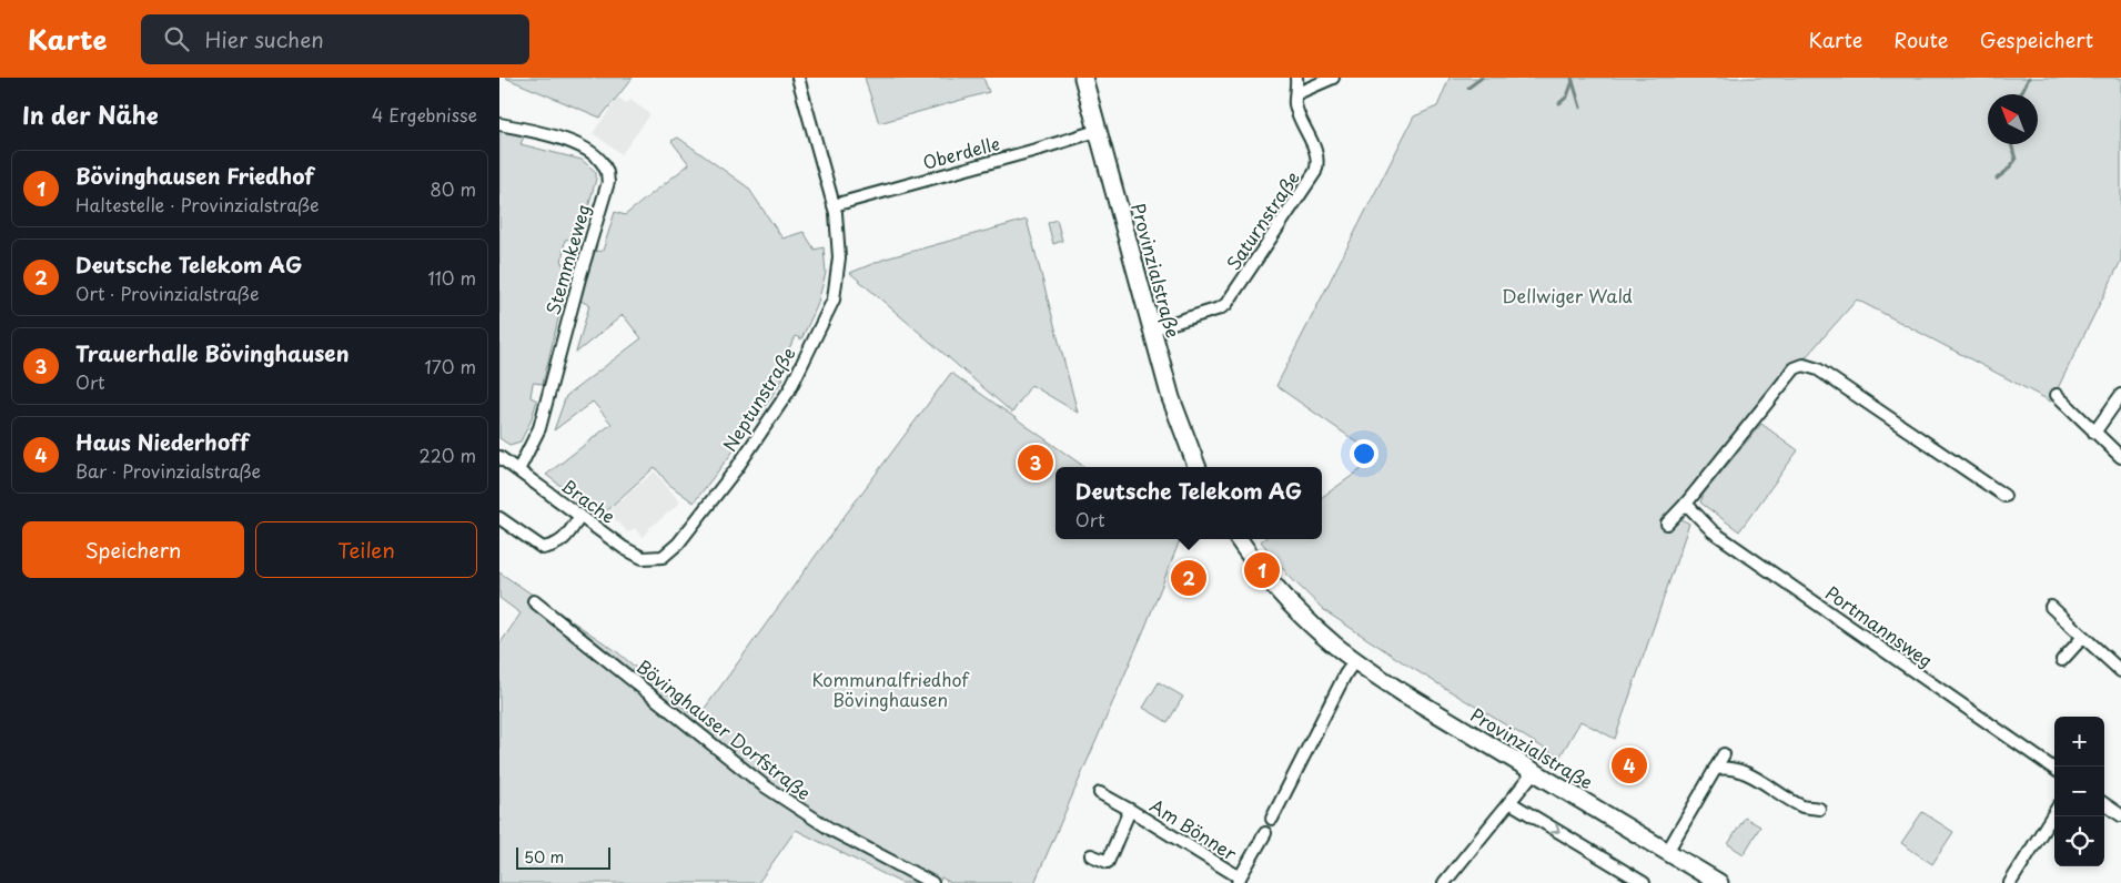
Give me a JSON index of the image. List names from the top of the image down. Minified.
{"streets":{"main road":["Provinzialstraße"],"street":["Oberdelle","Saturnstraße","Stemmkeweg","Neptunstraße","Brache","Portmannsweg","Bövinghauser Dorfstraße","Am Bönner"]},"crossings":[["Oberdelle","Provinzialstraße"],["Oberdelle","Neptunstraße"],["Saturnstraße","Provinzialstraße"],["Stemmkeweg","Brache"],["Neptunstraße","Brache"]],"parks":["Dellwiger Wald","Kommunalfriedhof Bövinghausen"],"scale_bar":"50 m","north":"top left","page":{"header":"Karte","search":"Hier suchen","nav":["Karte","Route","Gespeichert"],"heading":["In der Nähe","4 Ergebnisse"],"list":[{"mark":"1","name":"Bövinghausen Friedhof","note":"Haltestelle · Provinzialstraße","value":"80 m"},{"mark":"2","name":"Deutsche Telekom AG","note":"Ort · Provinzialstraße","value":"110 m"},{"mark":"3","name":"Trauerhalle Bövinghausen","note":"Ort","value":"170 m"},{"mark":"4","name":"Haus Niederhoff","note":"Bar · Provinzialstraße","value":"220 m"}],"pins":["3","1","2","4"],"popup":["Deutsche Telekom AG","Ort"],"buttons":["Speichern","Teilen"],"map_buttons":["+","−"],"scale":"50 m"}}
